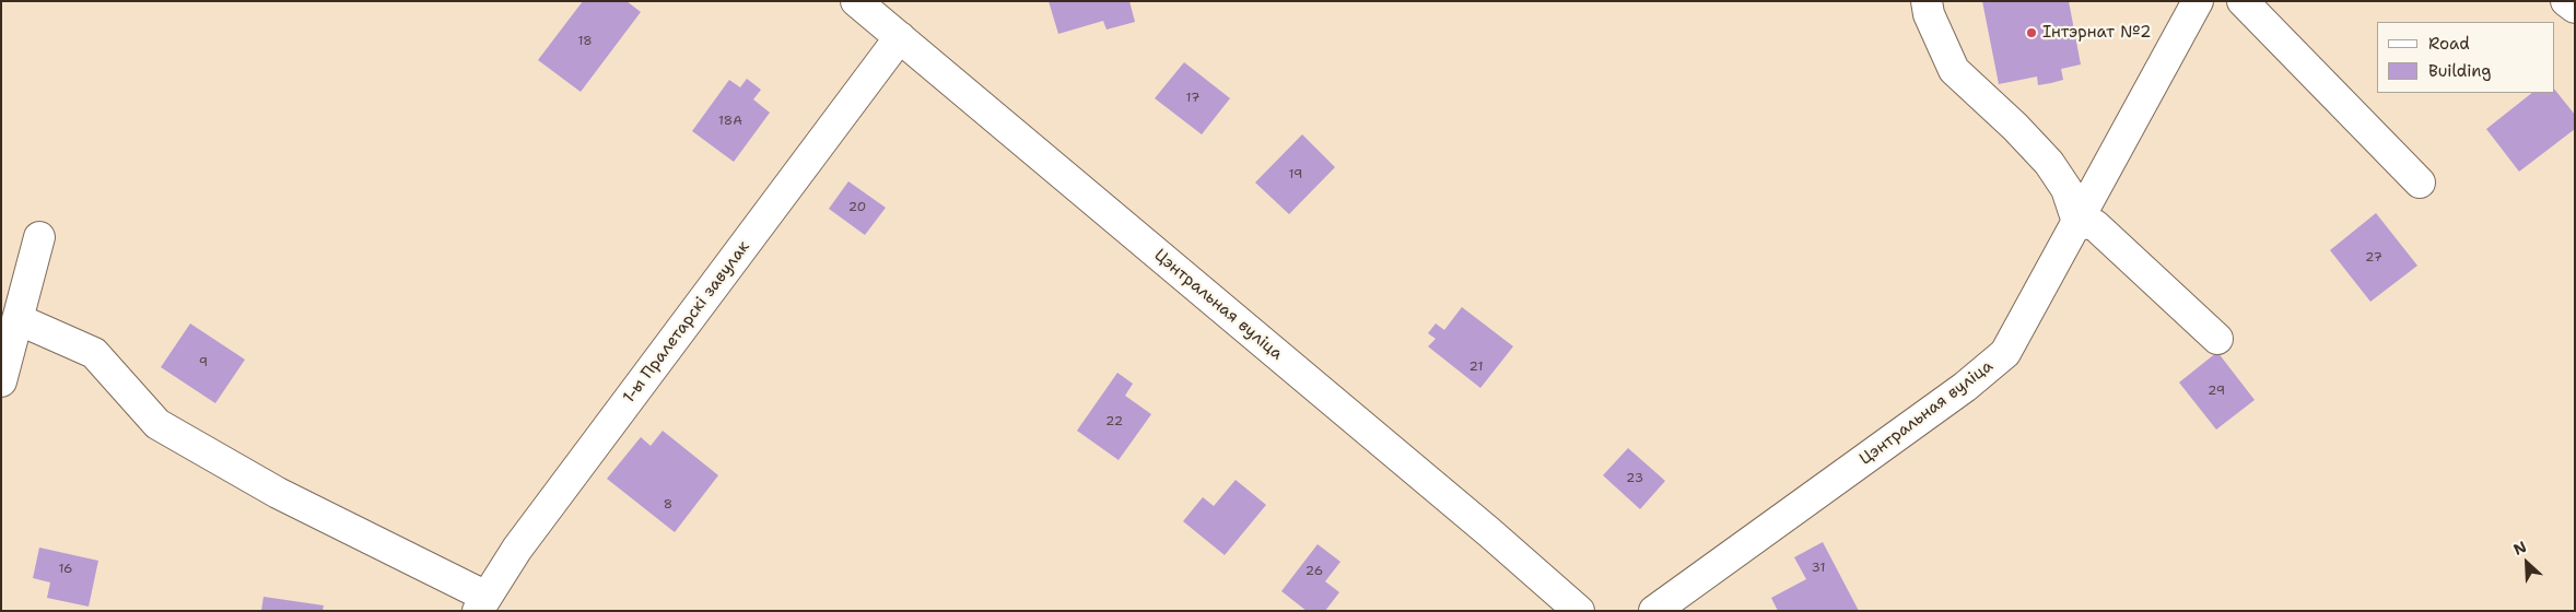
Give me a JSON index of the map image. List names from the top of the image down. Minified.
{"streets":{"street":["Цэнтральная вуліца","1-ы Пралетарскі завулак"]},"crossings":[["Цэнтральная вуліца","1-ы Пралетарскі завулак"]],"places":["Інтэрнат №2"],"house_numbers":["18","17","18А","19","20","27","9","21","29","22","23","8","31","16","26"],"legend":["Road","Building"],"north":"top left"}
